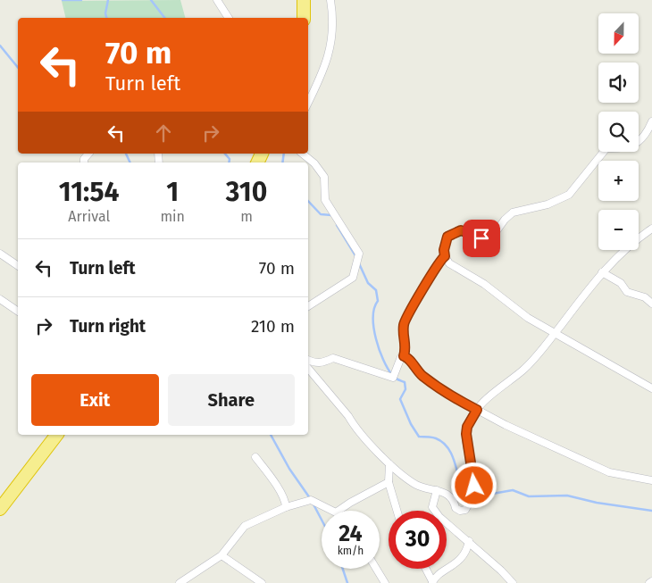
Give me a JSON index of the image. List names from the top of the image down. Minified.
{"north":"bottom","page":{"map_buttons":["+","−"],"turn":["70 m","Turn left"],"eta":["11:54","Arrival","1","min","310","m"],"list":[{"name":"Turn left","value":"70 m"},{"name":"Turn right","value":"210 m"}],"buttons":["Exit","Share"],"speed":"24 km/h","limit":"30"}}
